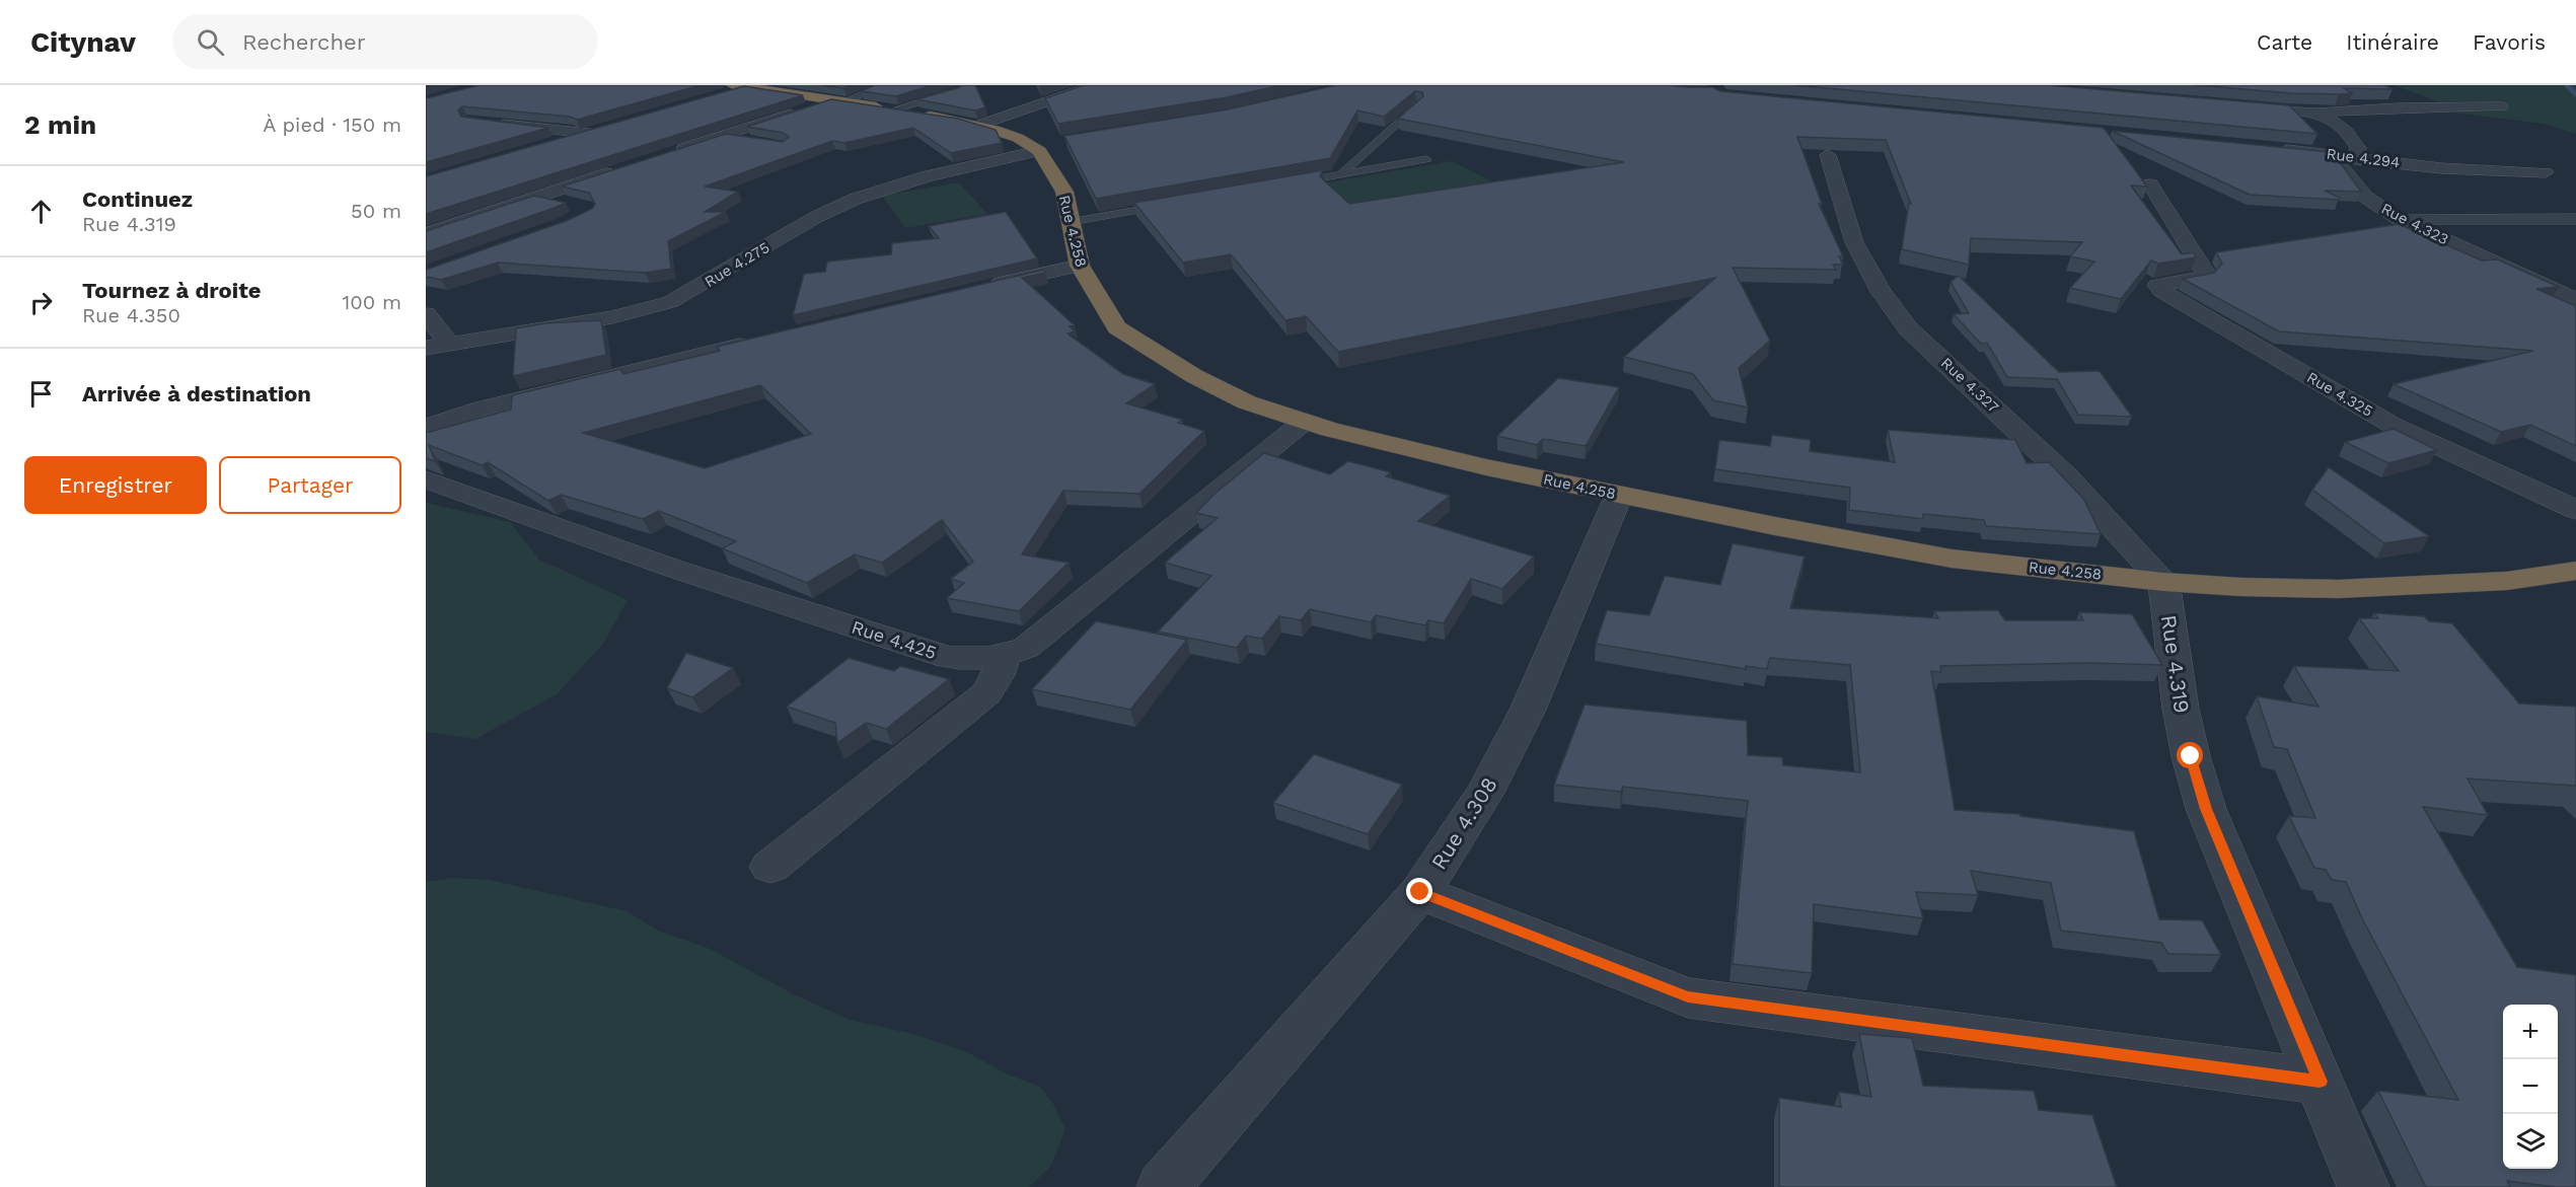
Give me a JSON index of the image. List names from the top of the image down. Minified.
{"streets":{"highway":["Rue 4.258"],"street":["Rue 4.294","Rue 4.323","Rue 4.275","Rue 4.327","Rue 4.325","Rue 4.425","Rue 4.319","Rue 4.308"]},"crossings":[["Rue 4.294","Rue 4.323"],["Rue 4.258","Rue 4.275"],["Rue 4.258","Rue 4.327"],["Rue 4.258","Rue 4.425"],["Rue 4.258","Rue 4.319"],["Rue 4.258","Rue 4.308"],["Rue 4.327","Rue 4.319"]],"page":{"header":"Citynav","search":"Rechercher","nav":["Carte","Itinéraire","Favoris"],"heading":["2 min","À pied · 150 m"],"list":[["Continuez","Rue 4.319","50 m"],["Tournez à droite","Rue 4.350","100 m"],"Arrivée à destination"],"buttons":["Enregistrer","Partager"],"map_buttons":["+","−"]}}
